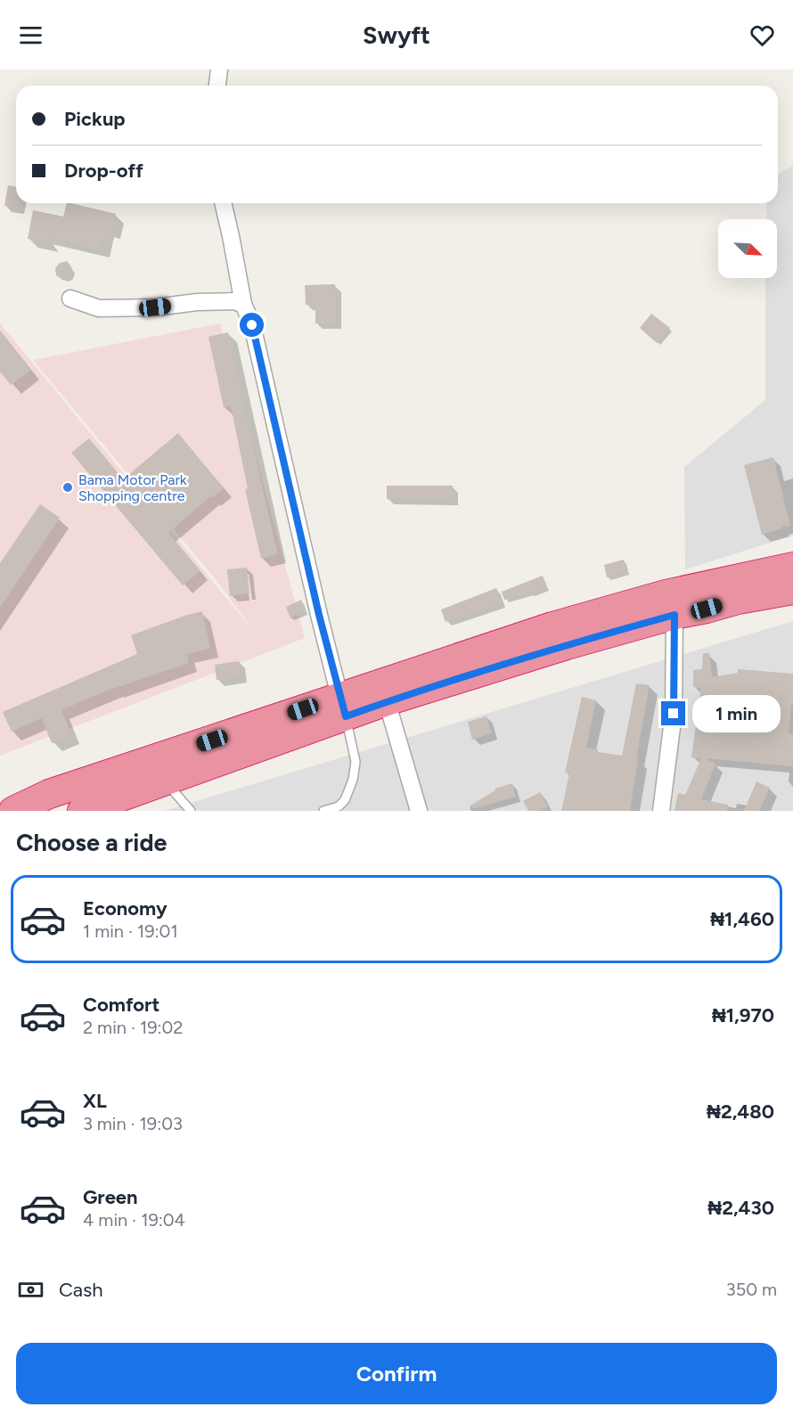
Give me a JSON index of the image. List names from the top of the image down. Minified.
{"places":["Bama Motor Park Shopping centre"],"north":"bottom right","page":{"header":"Swyft","banner":["Pickup","Drop-off"],"bubble":"1 min","heading":"Choose a ride","list":[{"name":"Economy","note":"1 min · 19:01","value":"₦1,460"},{"name":"Comfort","note":"2 min · 19:02","value":"₦1,970"},{"name":"XL","note":"3 min · 19:03","value":"₦2,480"},{"name":"Green","note":"4 min · 19:04","value":"₦2,430"}],"pay":["Cash","350 m"],"buttons":"Confirm"}}
